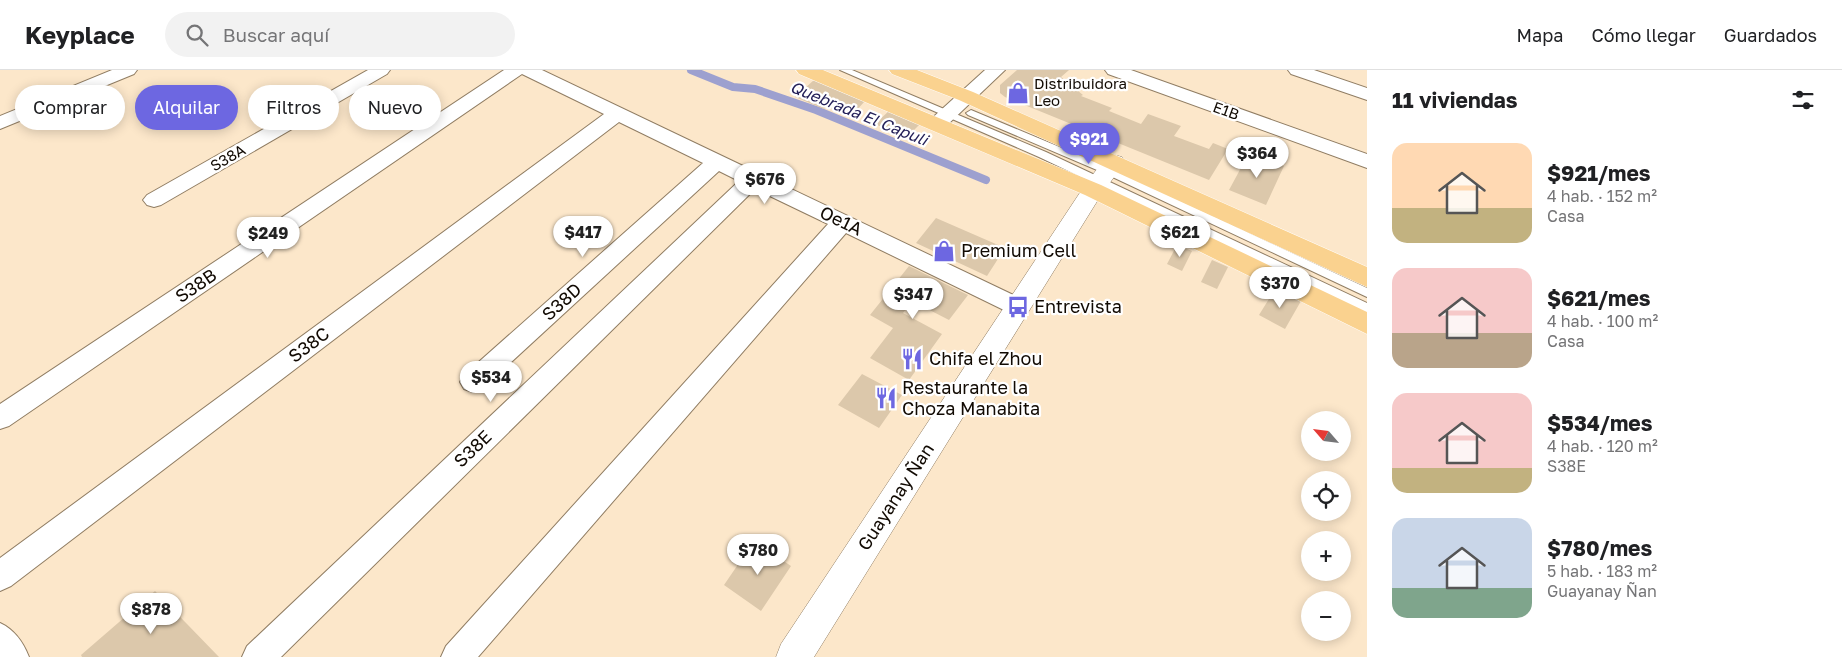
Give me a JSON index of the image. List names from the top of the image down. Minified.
{"streets":{"main road":["Guayanay Ñan"],"street":["E1B","S38A","Oe1A","S38B","S38D","S38C","S38E"]},"crossings":[["Oe1A","S38D"],["Oe1A","S38C"],["Oe1A","S38E"],["Oe1A","Guayanay Ñan"]],"water":["Quebrada El Capuli"],"places":{"shop":["Distribuidora Leo","Premium Cell"],"bus stop":["Entrevista"],"restaurant":["Chifa el Zhou","Restaurante la Choza Manabita"]},"north":"top left","page":{"header":"Keyplace","search":"Buscar aquí","nav":["Mapa","Cómo llegar","Guardados"],"heading":"11 viviendas","chip":["Comprar","Alquilar","Filtros","Nuevo"],"price":["$921","$364","$676","$417","$621","$249","$370","$347","$534","$780","$878"],"list":[{"name":"$921/mes","note":"4 hab. · 152 m² · Casa"},{"name":"$621/mes","note":"4 hab. · 100 m² · Casa"},{"name":"$534/mes","note":"4 hab. · 120 m² · S38E"},{"name":"$780/mes","note":"5 hab. · 183 m² · Guayanay Ñan"}],"map_buttons":["+","−"]}}
